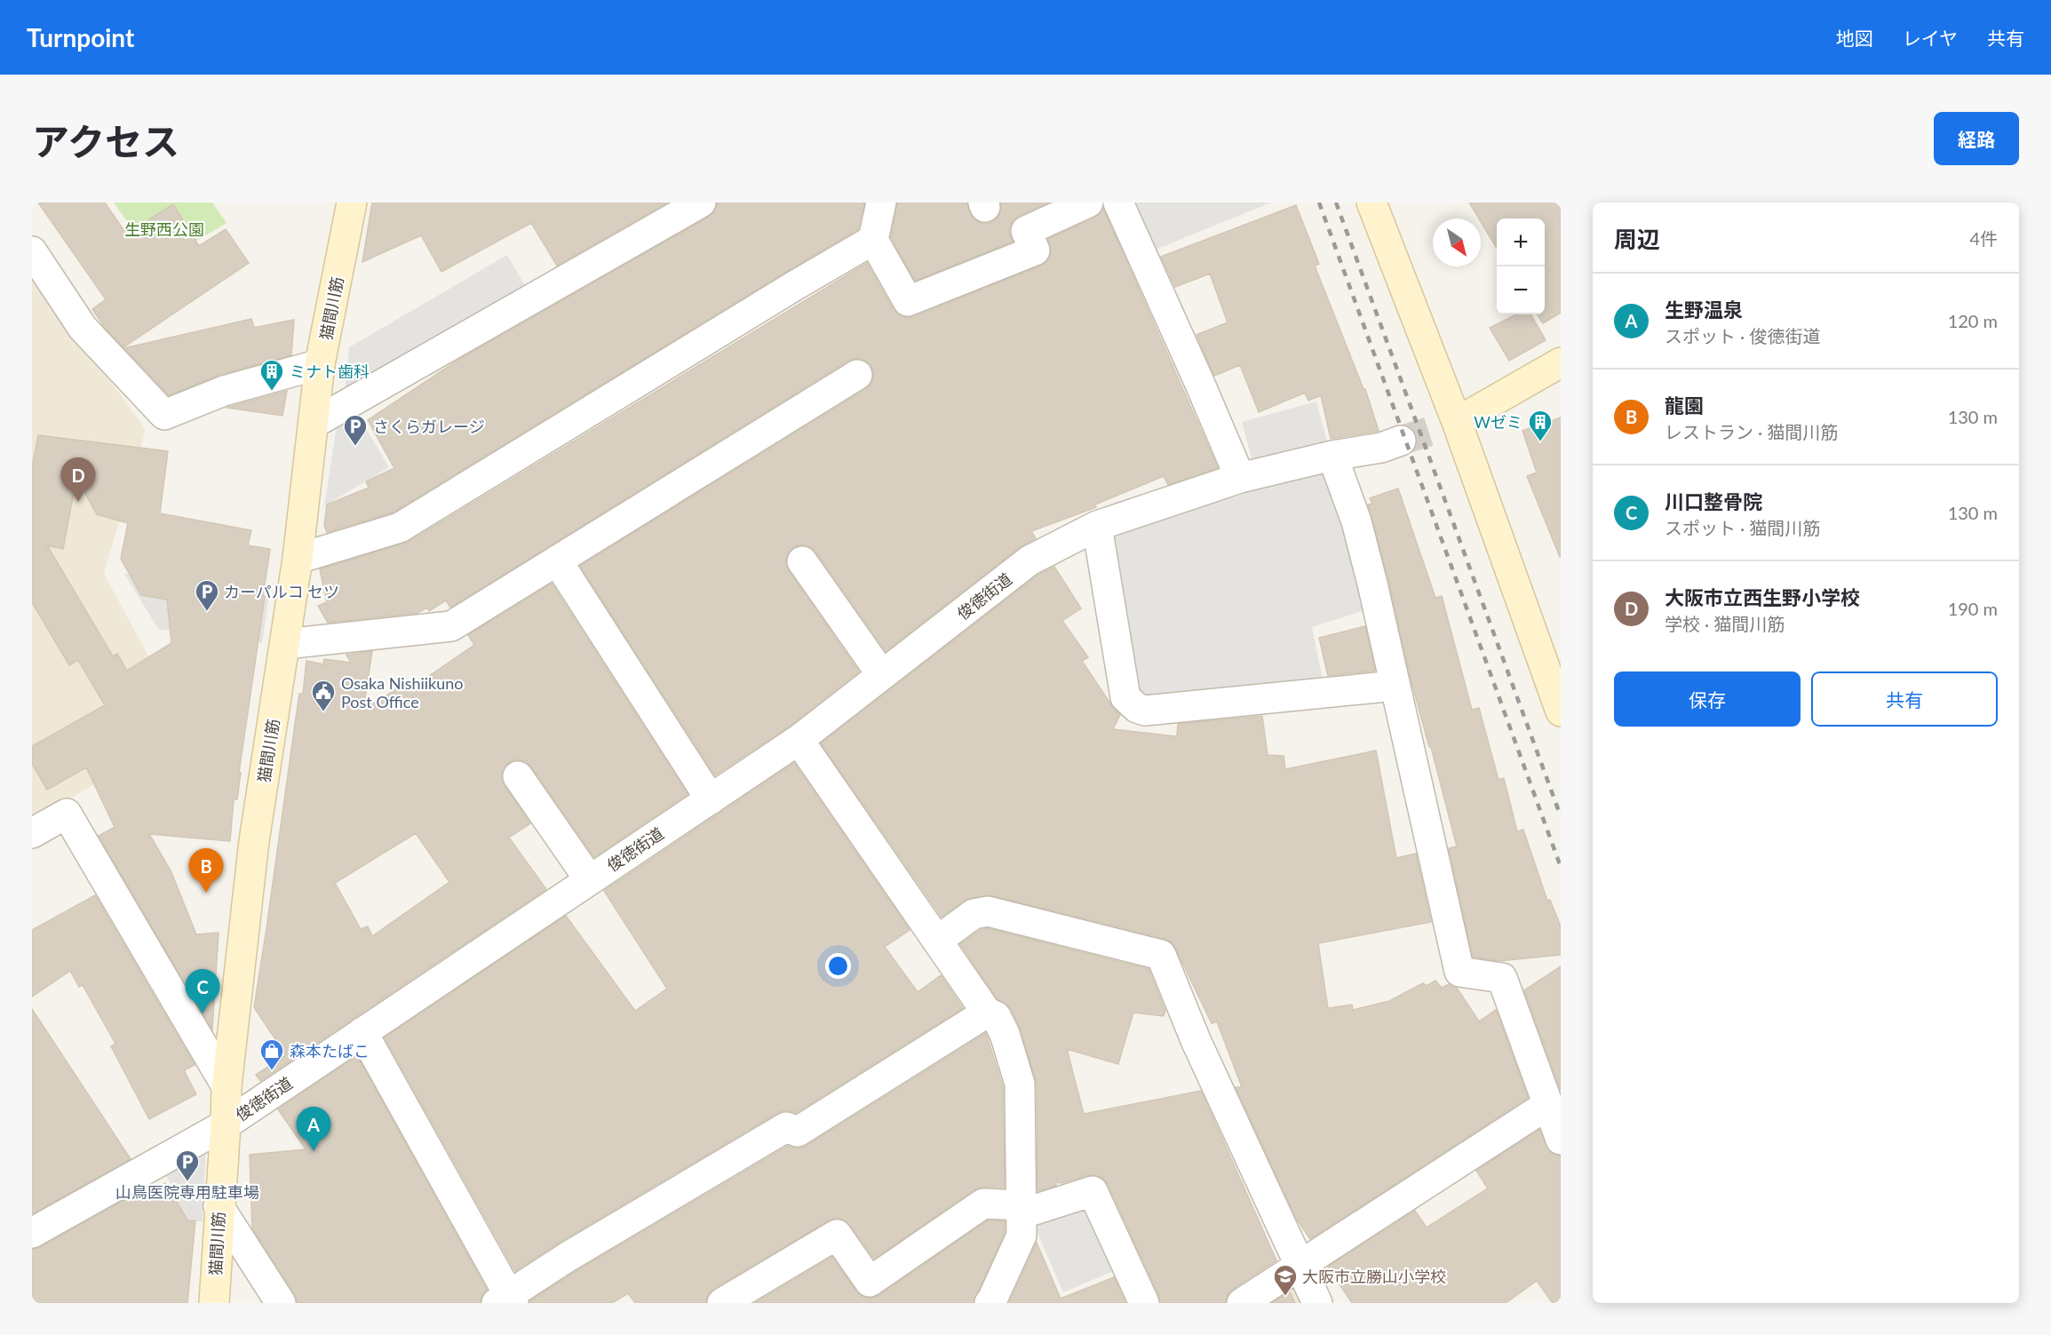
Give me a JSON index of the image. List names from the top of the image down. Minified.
{"streets":{"street":["猫間川筋","俊徳街道"]},"crossings":[["猫間川筋","俊徳街道"]],"parks":["生野西公園"],"places":{"building":["ミナト歯科","Wゼミ"],"parking":["さくらガレージ","カーパルコ セツ","山鳥医院専用駐車場"],"public building":["Osaka Nishiikuno Post Office"],"shop":["森本たばこ"],"school or university":["大阪市立勝山小学校"]},"north":"bottom right","page":{"header":"Turnpoint","nav":["地図","レイヤ","共有"],"title":"アクセス","buttons":["経路",["保存","共有"]],"heading":["周辺","4件"],"map_buttons":["+","−"],"list":[{"mark":"A","name":"生野温泉","note":"スポット · 俊徳街道","value":"120 m"},{"mark":"B","name":"龍園","note":"レストラン · 猫間川筋","value":"130 m"},{"mark":"C","name":"川口整骨院","note":"スポット · 猫間川筋","value":"130 m"},{"mark":"D","name":"大阪市立西生野小学校","note":"学校 · 猫間川筋","value":"190 m"}],"pins":["D","B","C","A"]}}
